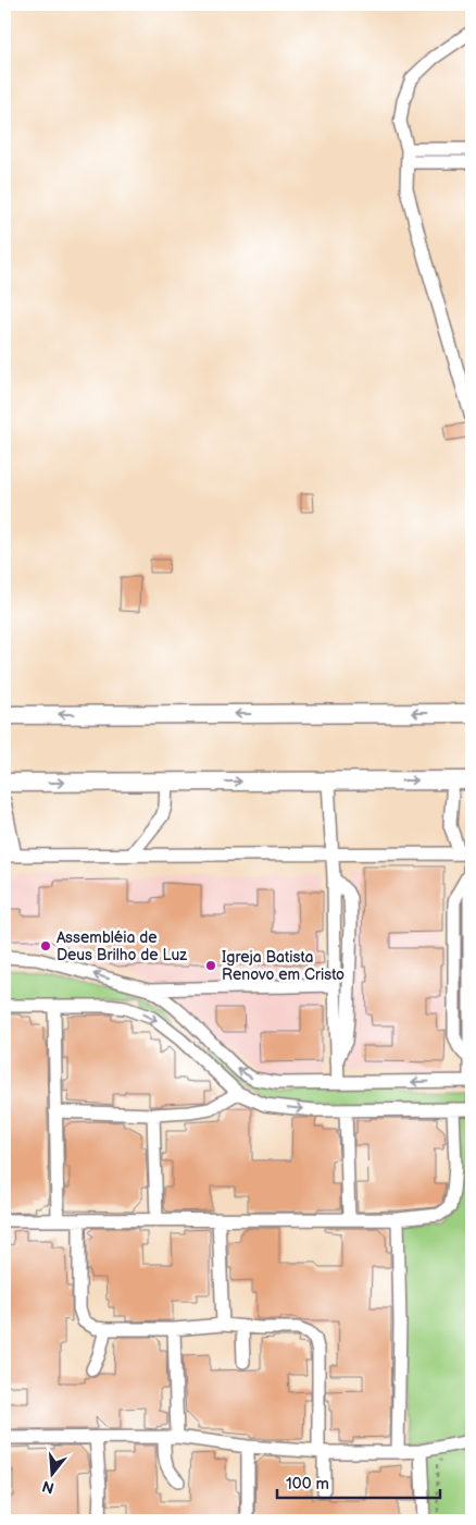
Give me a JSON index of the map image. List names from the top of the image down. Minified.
{"places":["Assembléia de Deus Brilho de Luz","Igreja Batista Renovo em Cristo"],"scale_bar":"100 m","north":"bottom"}
